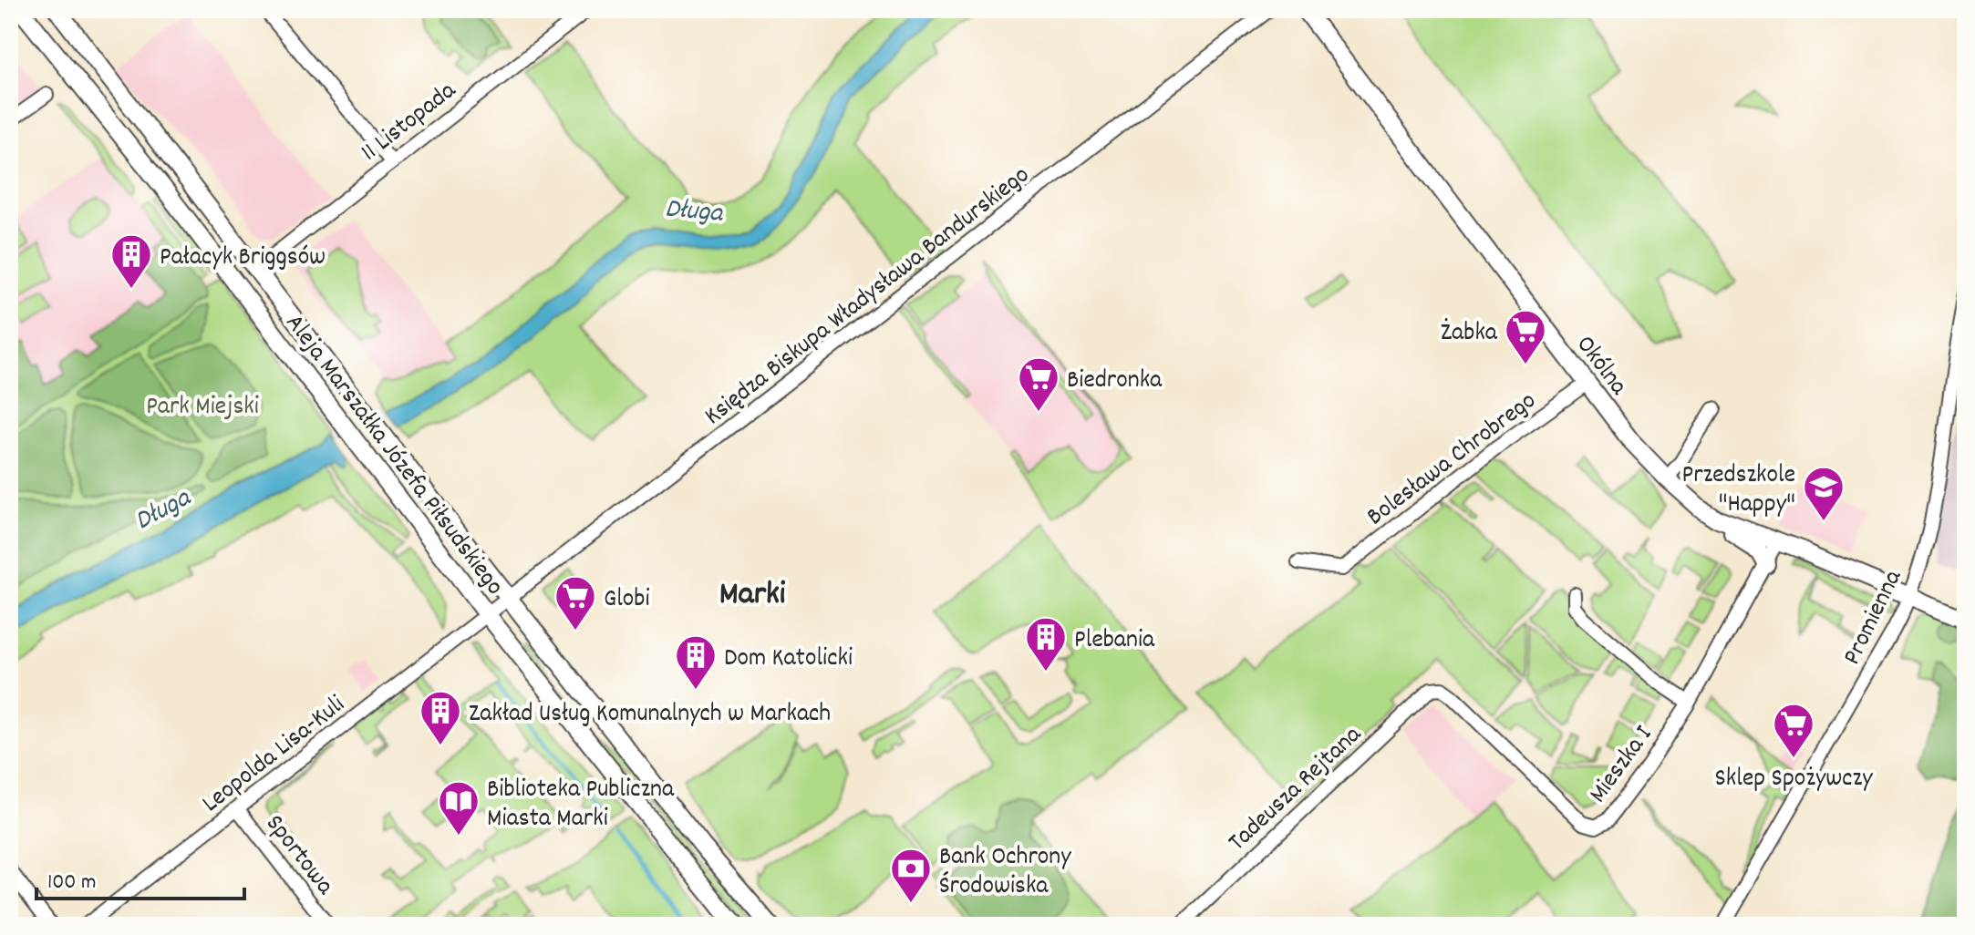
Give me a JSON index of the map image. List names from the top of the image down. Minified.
{"streets":{"main road":["Okólna","Aleja Marszałka Józefa Piłsudskiego"],"street":["11 Listopada","Księdza Biskupa Władysława Bandurskiego","Bolesława Chrobrego","Promienna","Leopolda Lisa-Kuli","Mieszka I","Tadeusza Rejtana","Sportowa"]},"crossings":[["11 Listopada","Aleja Marszałka Józefa Piłsudskiego"],["Księdza Biskupa Władysława Bandurskiego","Aleja Marszałka Józefa Piłsudskiego"],["Księdza Biskupa Władysława Bandurskiego","Leopolda Lisa-Kuli"],["Okólna","Bolesława Chrobrego"],["Okólna","Promienna"],["Okólna","Mieszka I"],["Aleja Marszałka Józefa Piłsudskiego","Leopolda Lisa-Kuli"],["Leopolda Lisa-Kuli","Sportowa"],["Mieszka I","Tadeusza Rejtana"]],"districts":["Marki"],"water":["Długa"],"parks":["Park Miejski"],"places":{"building":["Pałacyk Briggsów","Plebania","Dom Katolicki","Zakład Usług Komunalnych w Markach"],"supermarket":["Żabka","Biedronka","Globi","Sklep Spożywczy"],"school or university":["Przedszkole \"Happy\""],"library":["Biblioteka Publiczna Miasta Marki"],"bank":["Bank Ochrony Środowiska"]},"scale_bar":"100 m"}
